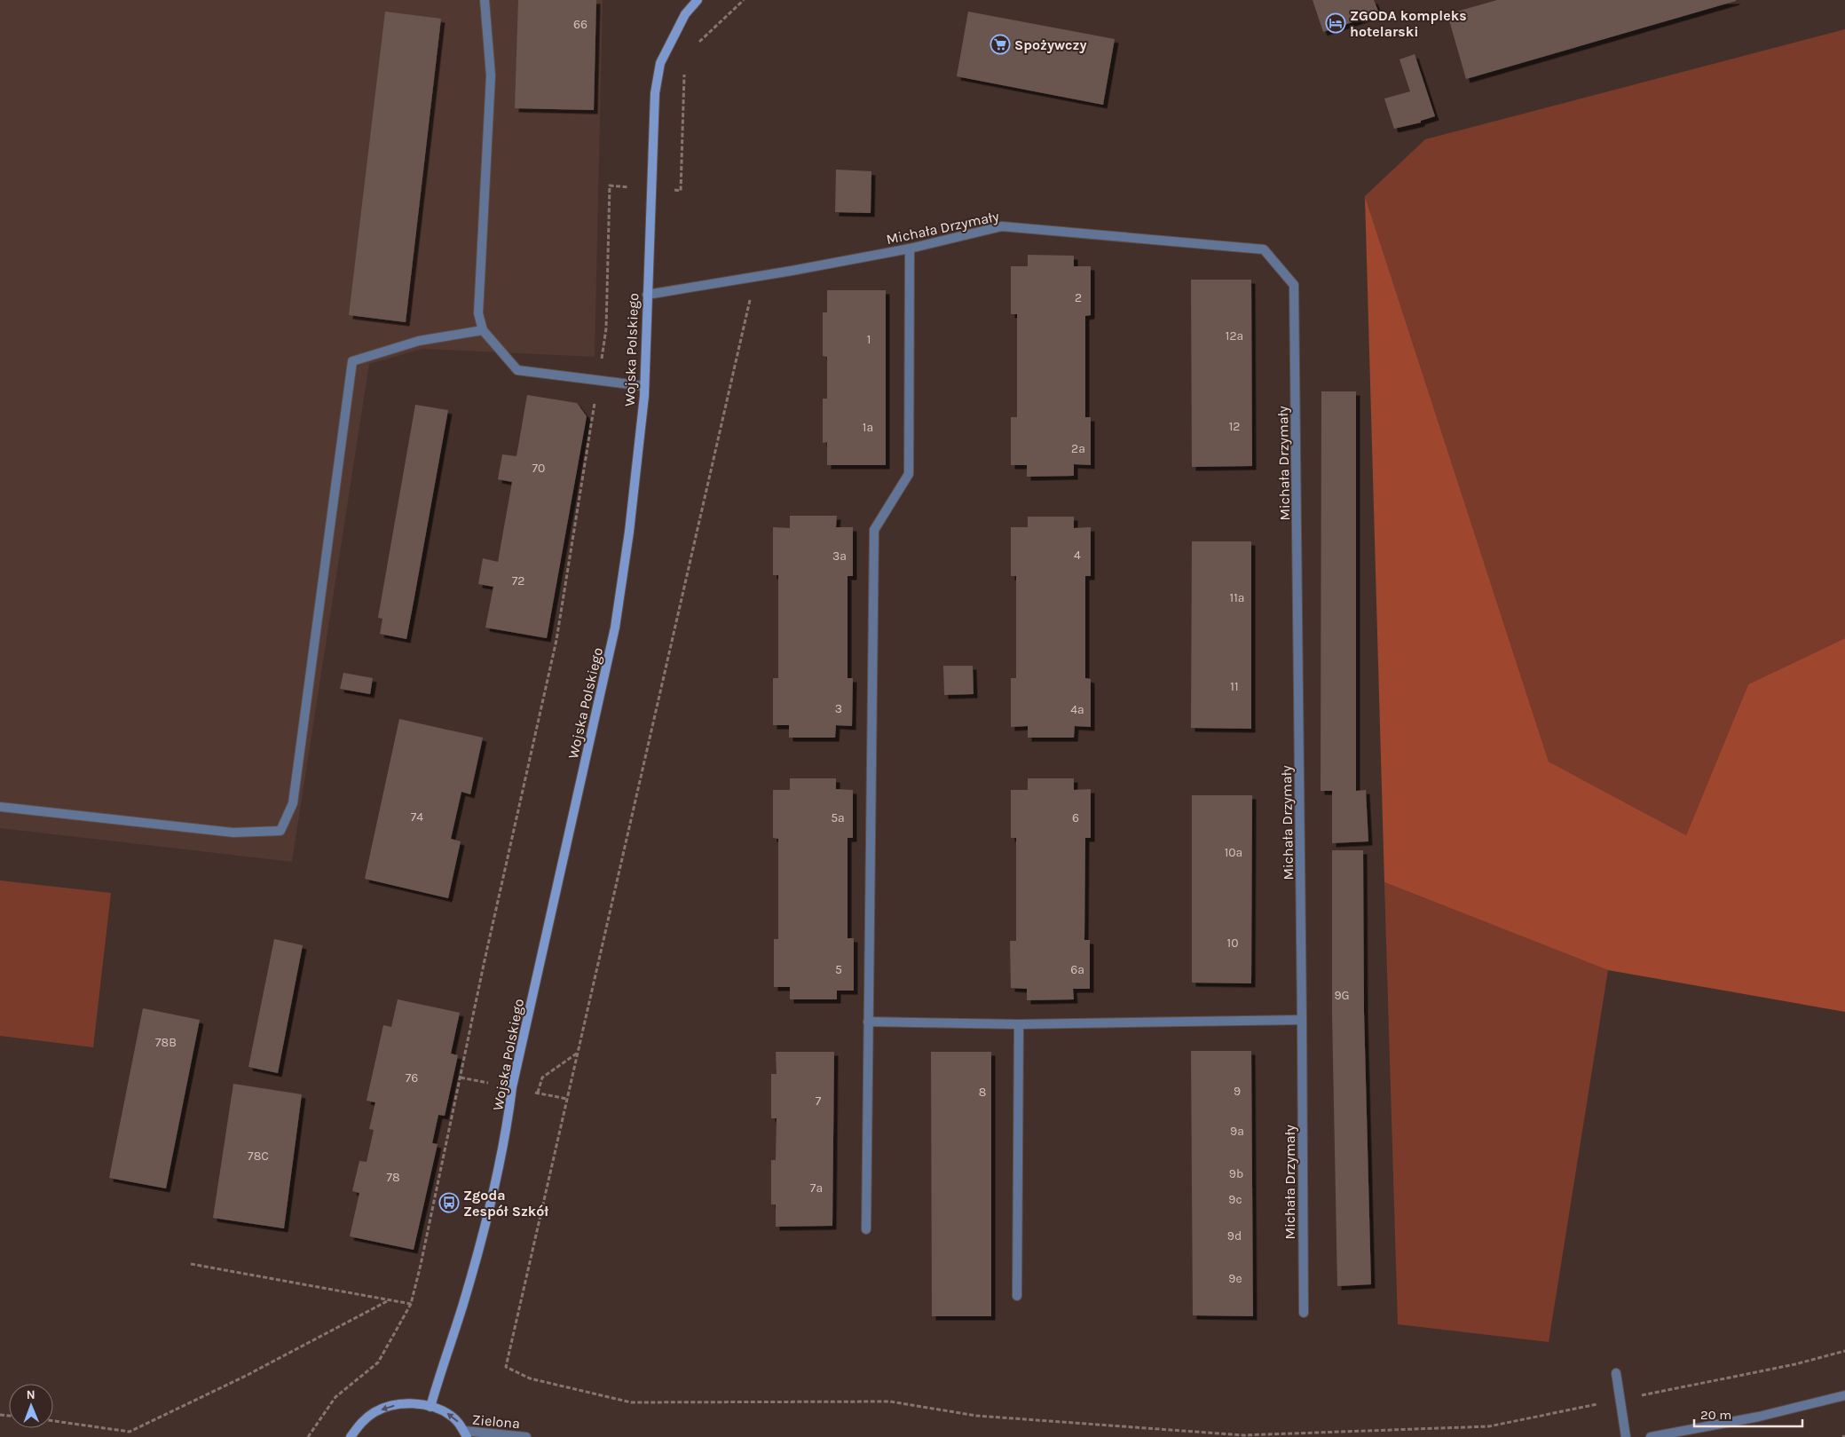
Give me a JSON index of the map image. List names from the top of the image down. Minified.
{"streets":{"street":["Michała Drzymały","Wojska Polskiego","Zielona"]},"crossings":[["Michała Drzymały","Wojska Polskiego"]],"places":{"hotel":["ZGODA kompleks hotelarski"],"supermarket":["Spożywczy"],"bus stop":["Zgoda Zespół Szkół"]},"house_numbers":["66","2","12a","1","12","1a","2a","70","4","3a","72","11a","11","3","4a","74","5a","6","10a","10","5","6a","9G","78B","76","9","8","7","9a","78C","9b","78","7a","9c","9d","9e"],"scale_bar":"20 m","north":"top"}
